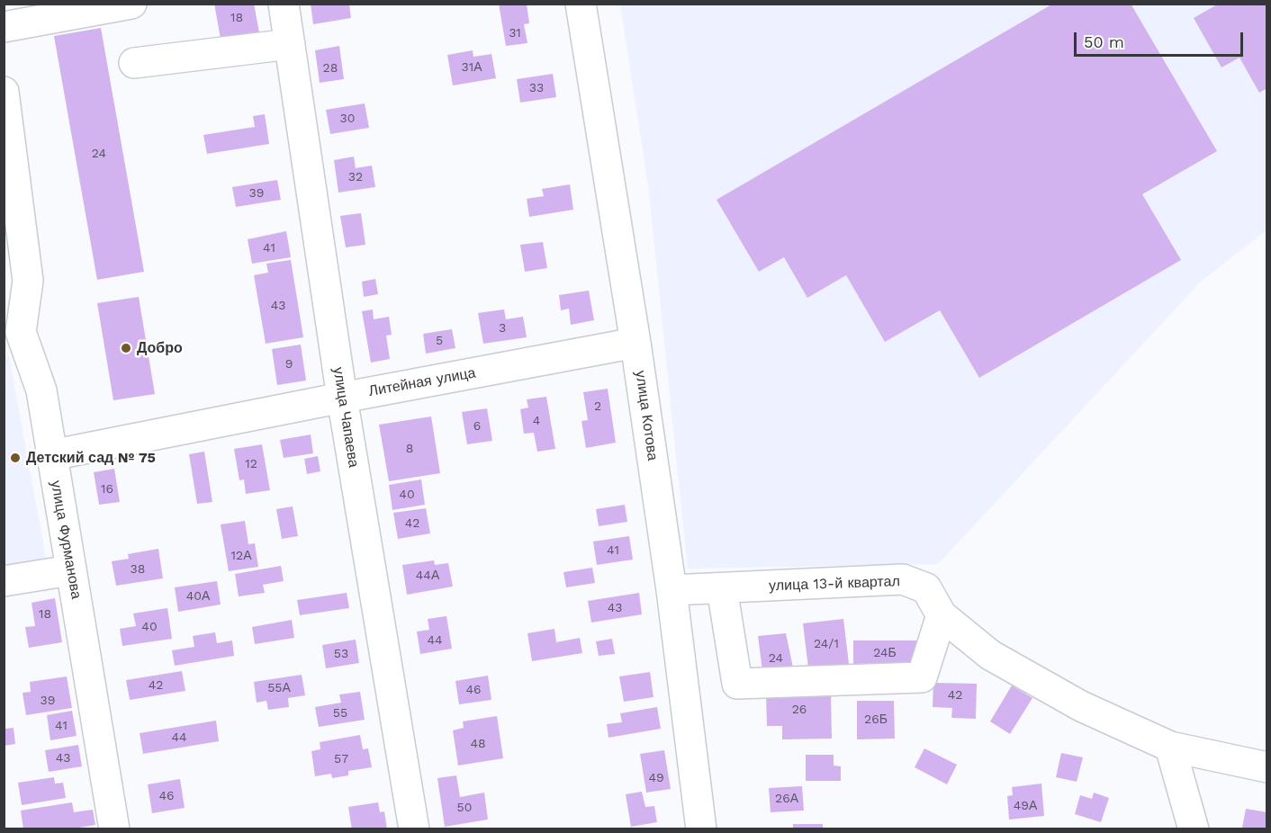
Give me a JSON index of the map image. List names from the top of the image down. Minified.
{"streets":{"street":["Литейная улица","улица Котова","улица Чапаева","улица Фурманова","улица 13-й квартал"]},"crossings":[["Литейная улица","улица Котова"],["Литейная улица","улица Чапаева"],["Литейная улица","улица Фурманова"],["улица Котова","улица 13-й квартал"]],"places":["Добро","Детский сад № 75"],"house_numbers":["18","31","31А","28","33","30","24","32","39","41","43","3","5","9","2","4","6","8","12","16","40","42","41","12А","38","44А","40А","43","18","40","44","24/1","24Б","53","24","42","55А","46","42","39","26","55","26Б","41","44","48","43","57","49","46","26А","49А","50"],"scale_bar":"50 m"}
